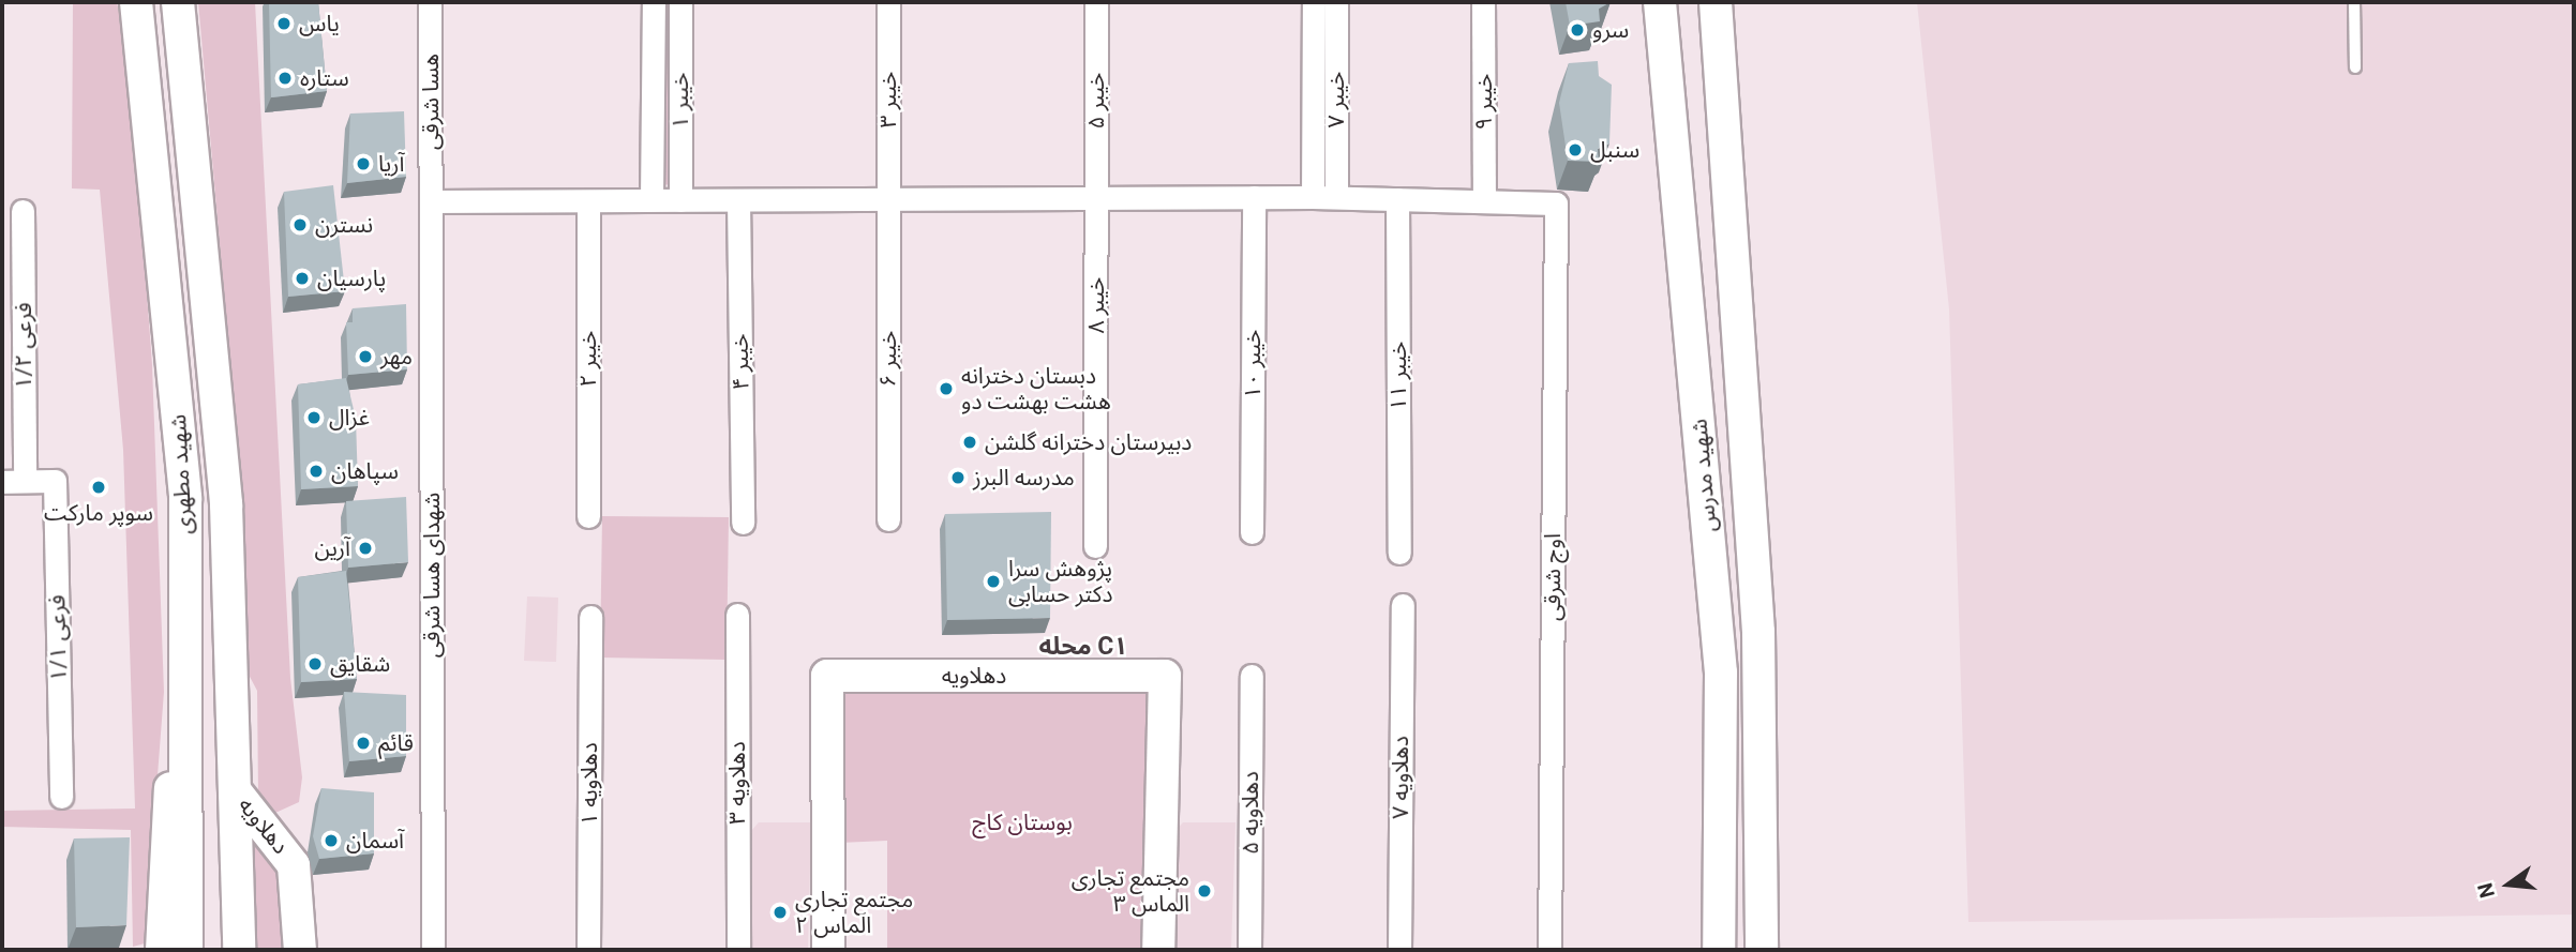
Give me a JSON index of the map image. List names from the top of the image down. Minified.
{"streets":{"main road":["شهید مطهری","شهید مدرس","دهلاویه"],"street":["خیبر ۳","خیبر ۷","خیبر ۱","خیبر ۵","هسا شرقی","خیبر ۹","خیبر ۸","فرعی ۱/۲","خیبر ۲","خیبر ۶","خیبر ۴","خیبر ۱۰","خیبر ۱۱","شهدای هسا شرقی","اوج شرقی","فرعی ۱/۱","دهلاویه ۷","دهلاویه ۳","دهلاویه ۱","دهلاویه ۵"]},"crossings":[["خیبر ۳","خیبر ۶"],["خیبر ۵","خیبر ۸"],["هسا شرقی","شهدای هسا شرقی"],["خیبر ۹","اوج شرقی"],["فرعی ۱/۲","فرعی ۱/۱"],["شهید مطهری","دهلاویه"]],"districts":["محله C۱"],"parks":["بوستان کاج"],"places":["یاس","سرو","ستاره","سنبل","آریا","نسترن","پارسیان","مهر","دبستان دخترانه هشت بهشت دو","غزال","دبیرستان دخترانه گلشن","سپاهان","مدرسه البرز","سوپر مارکت","آرین","پژوهش سرا دکتر حسابی","شقایق","قائم","آسمان","مجتمع تجاری الماس ۳","مجتمع تجاری الماس ۲"],"north":"left"}
